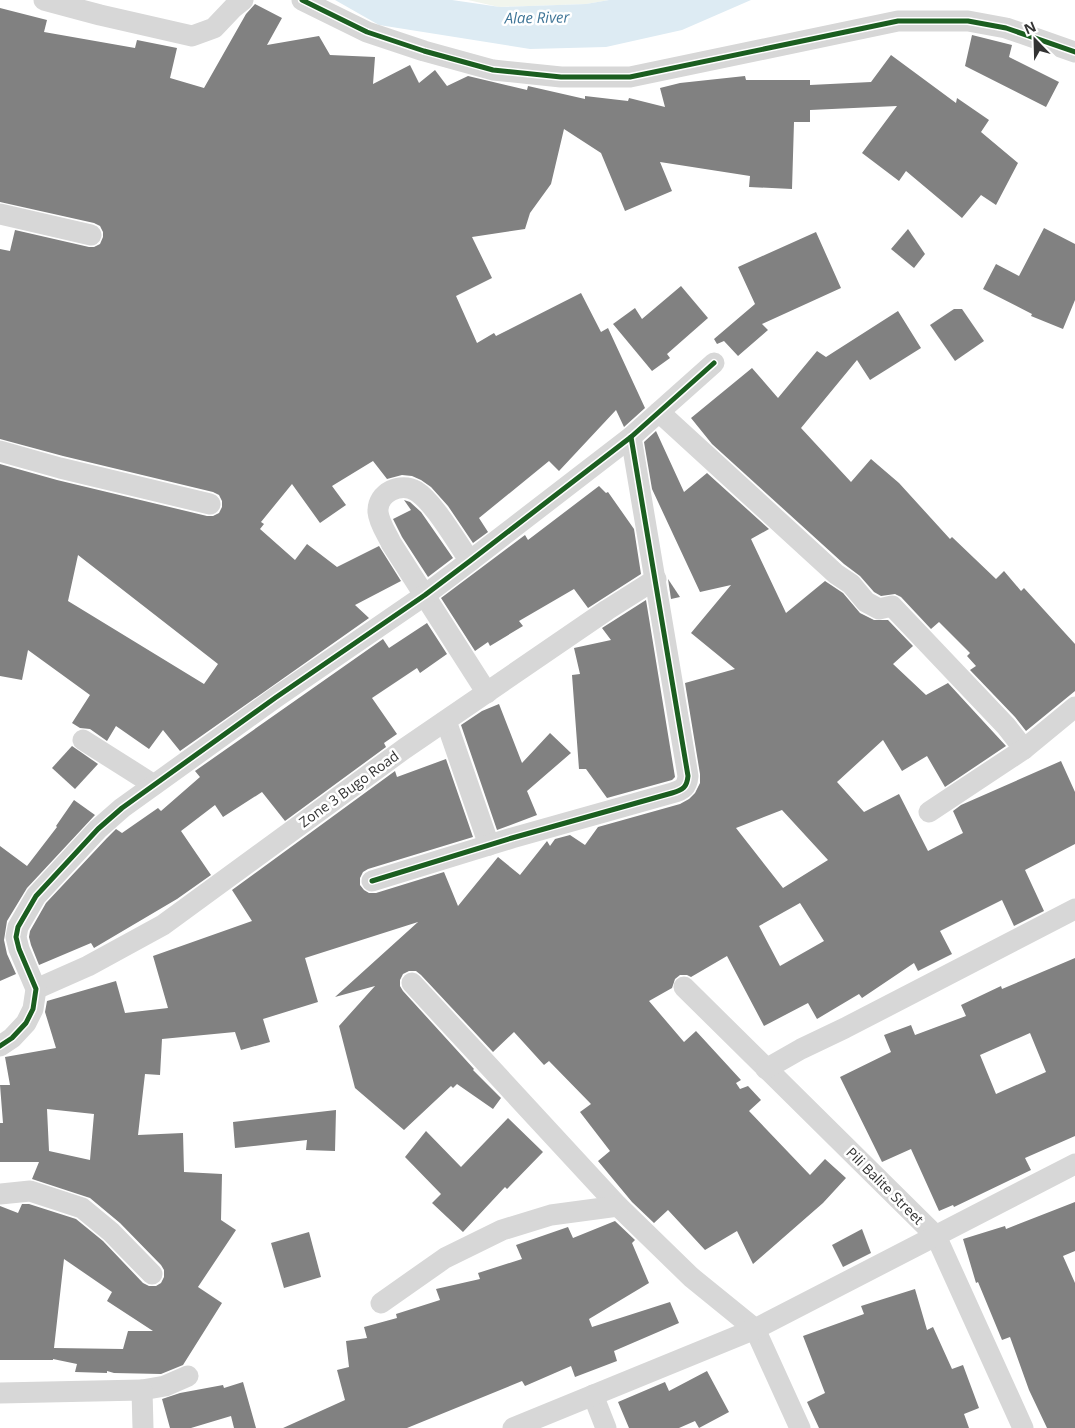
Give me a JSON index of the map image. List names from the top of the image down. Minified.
{"streets":{"street":["Zone 3 Bugo Road","Pili Balite Street"]},"water":["Alae River"],"north":"top left"}
